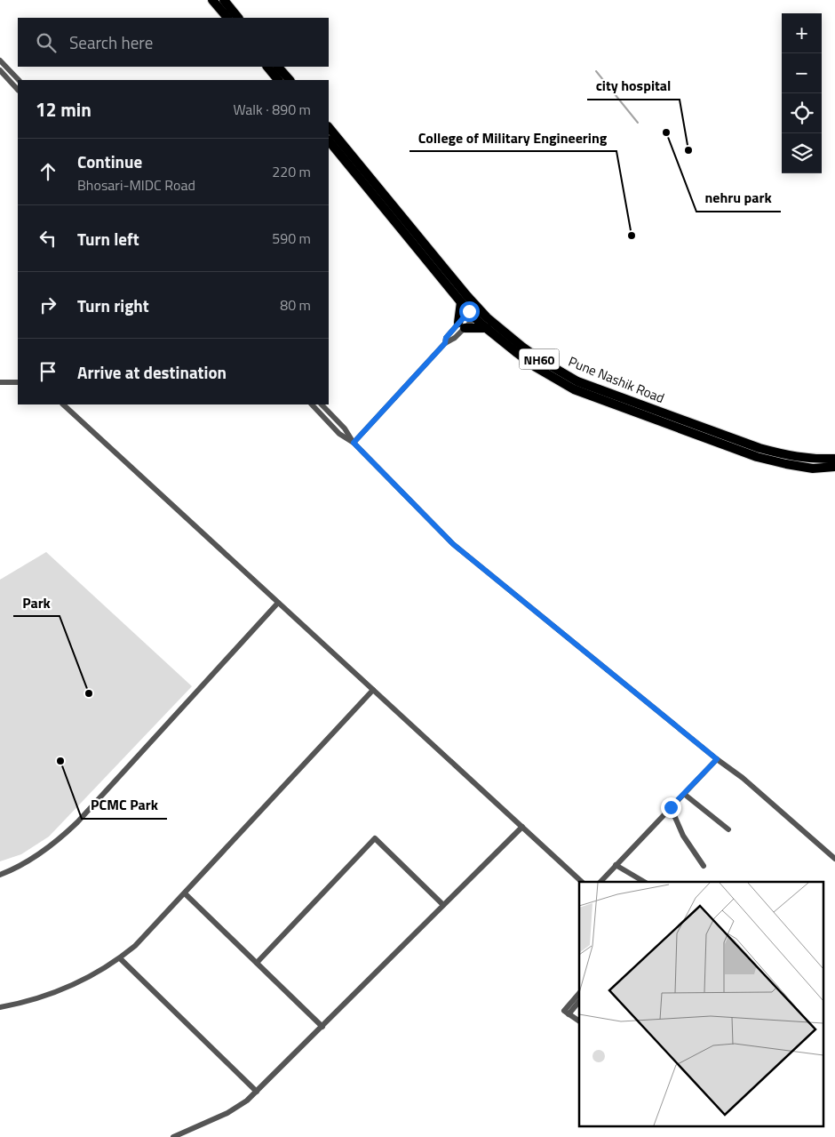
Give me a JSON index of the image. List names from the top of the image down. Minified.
{"streets":{"highway":["NH60","Pune Nashik Road"]},"places":["nehru park","city hospital","College of Military Engineering","Park","PCMC Park"],"page":{"map_buttons":["+","−"],"search":"Search here","heading":["12 min","Walk · 890 m"],"list":[["Continue","Bhosari-MIDC Road","220 m"],["Turn left","590 m"],["Turn right","80 m"],"Arrive at destination"]}}
